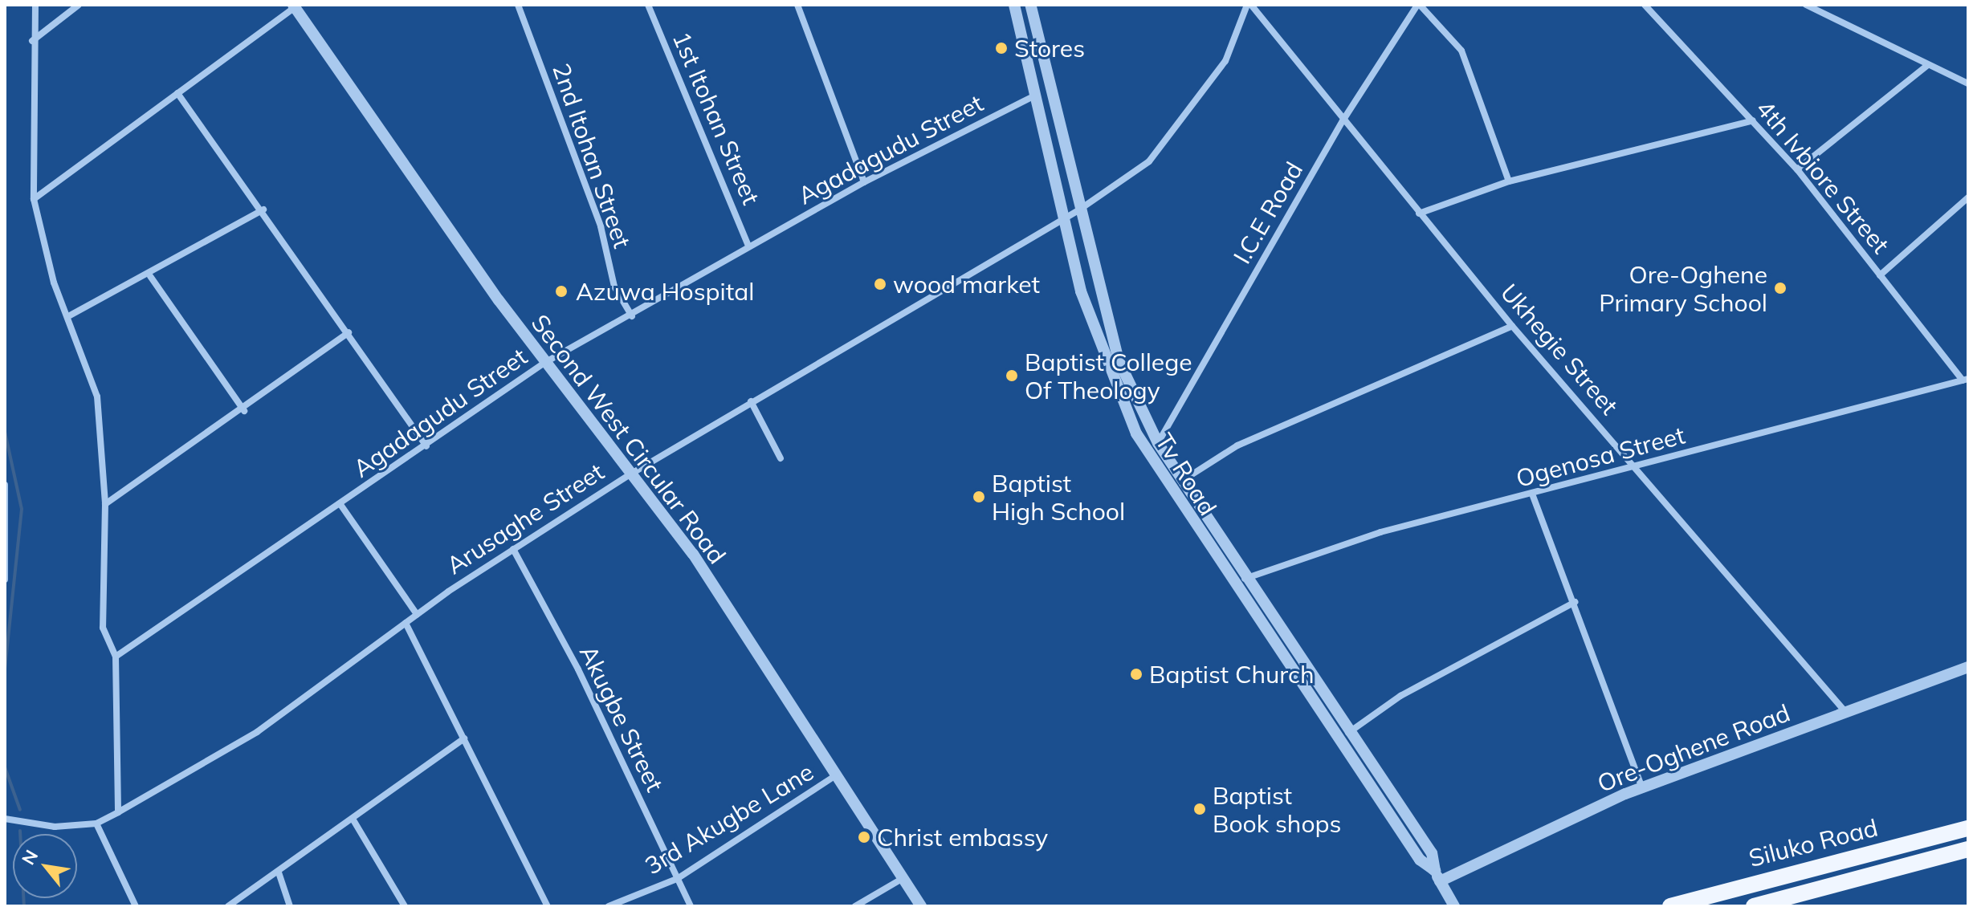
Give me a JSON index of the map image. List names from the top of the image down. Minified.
{"streets":{"main road":["Siluko Road"],"street":["1st Itohan Street","Agadagudu Street","2nd Itohan Street","4th Ivbiore Street","I.C.E Road","Ukhegie Street","Second West Circular Road","Ogenosa Street","Tv Road","Arusaghe Street","Akugbe Street","Ore-Oghene Road","3rd Akugbe Lane"]},"crossings":[["1st Itohan Street","Agadagudu Street"],["Agadagudu Street","2nd Itohan Street"],["Agadagudu Street","Second West Circular Road"],["Agadagudu Street","Tv Road"],["4th Ivbiore Street","Ogenosa Street"],["I.C.E Road","Ukhegie Street"],["I.C.E Road","Tv Road"],["Ukhegie Street","Ogenosa Street"],["Ukhegie Street","Arusaghe Street"],["Ukhegie Street","Ore-Oghene Road"],["Second West Circular Road","Arusaghe Street"],["Second West Circular Road","3rd Akugbe Lane"],["Ogenosa Street","Tv Road"],["Tv Road","Arusaghe Street"],["Tv Road","Ore-Oghene Road"],["Arusaghe Street","Akugbe Street"],["Akugbe Street","3rd Akugbe Lane"]],"places":["Stores","wood market","Ore-Oghene Primary School","Azuwa Hospital","Baptist College Of Theology","Baptist High School","Baptist Church","Baptist Book shops","Christ embassy"],"north":"top left"}
